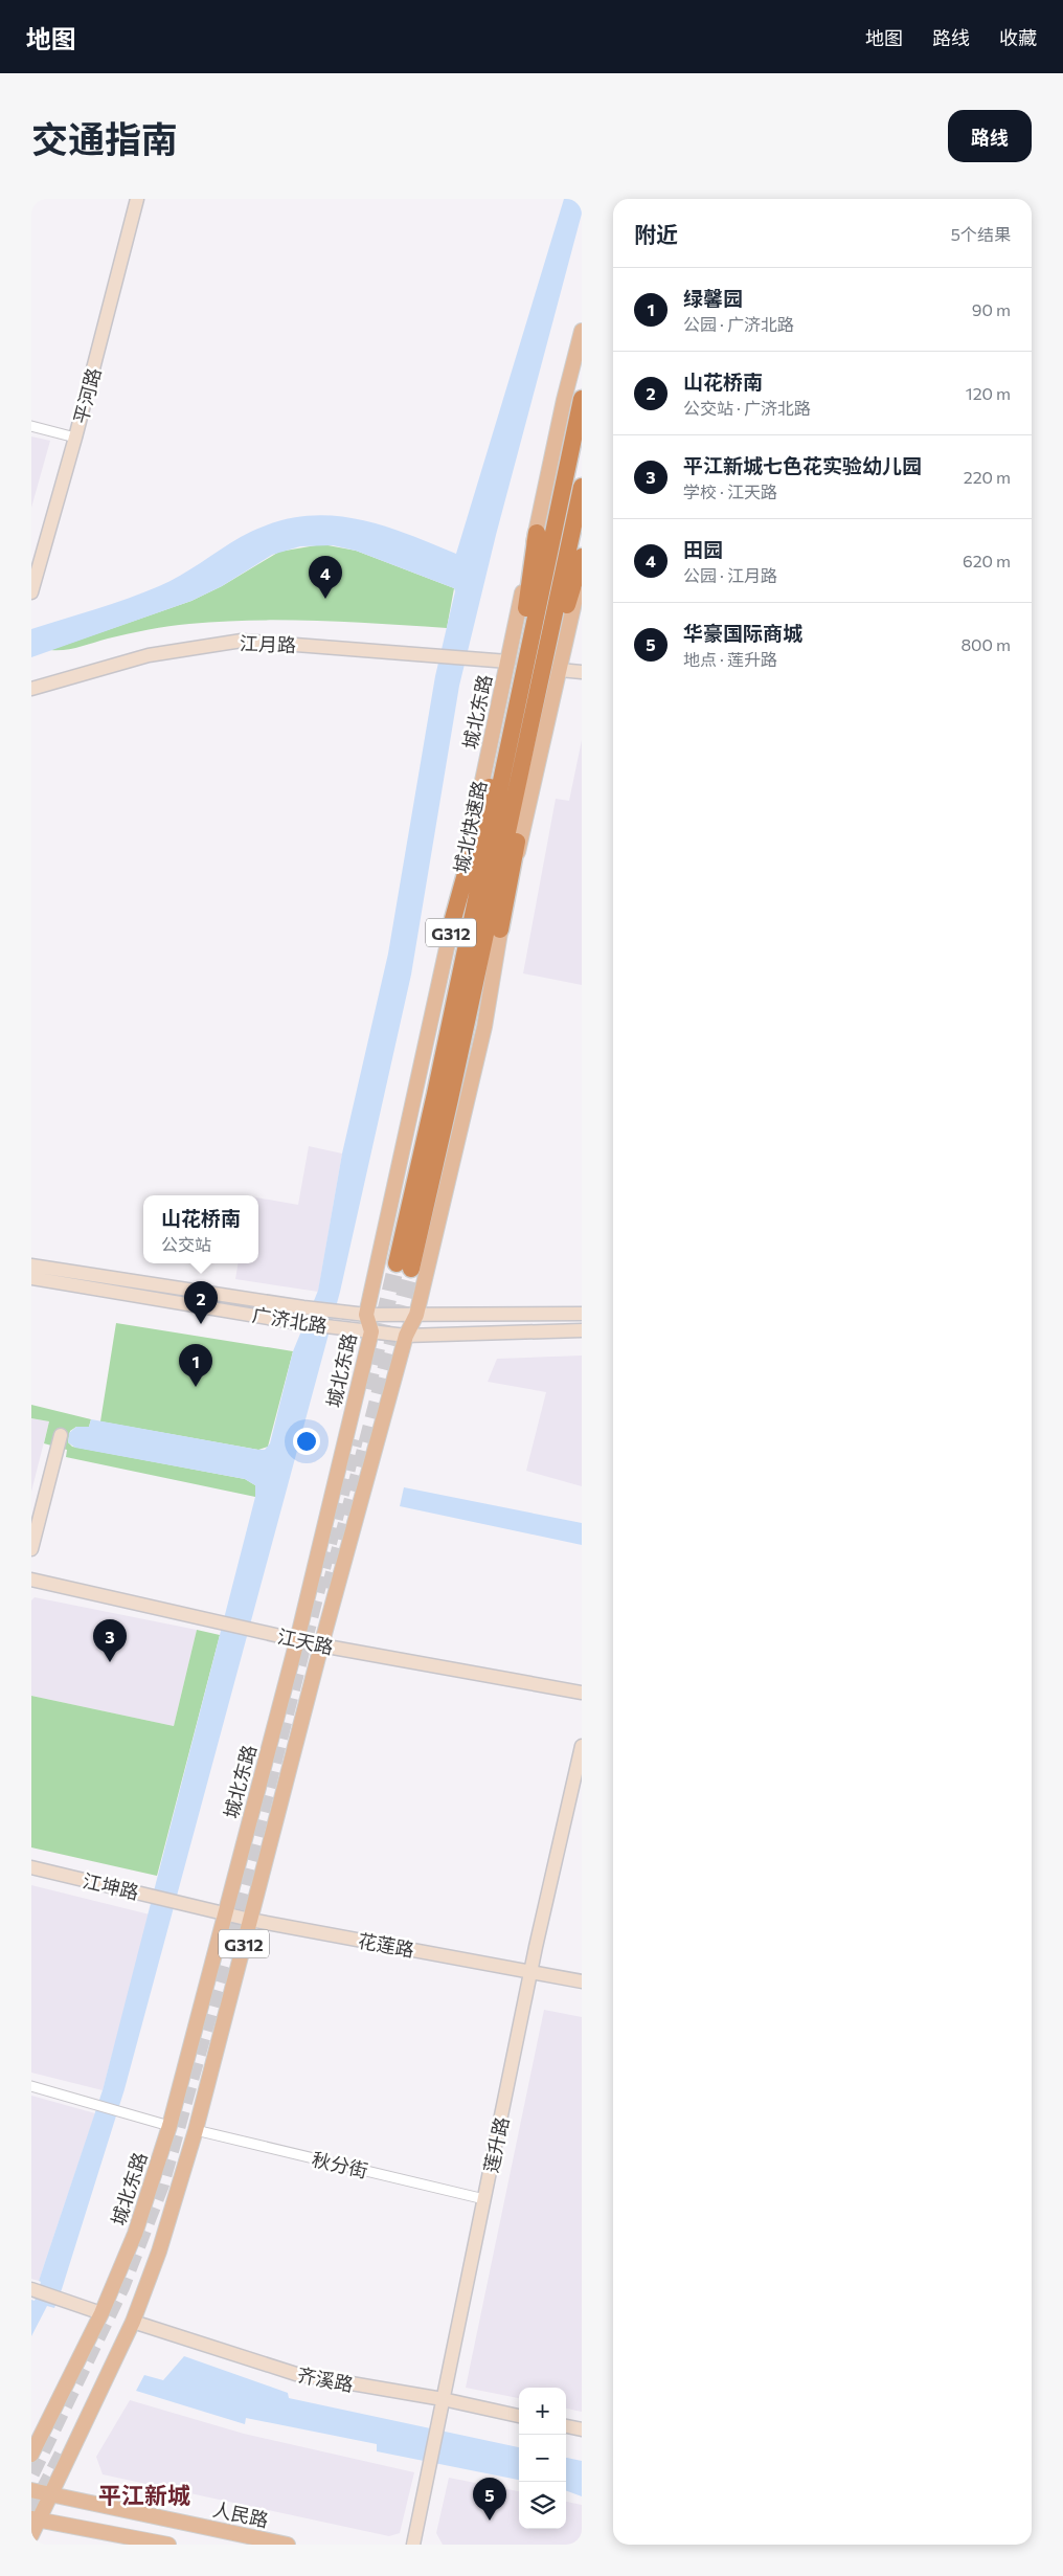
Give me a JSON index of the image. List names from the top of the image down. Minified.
{"streets":{"highway":["城北快速路"],"main road":["城北东路","G312","人民路"],"street":["平河路","江月路","广济北路","江天路","江坤路","花莲路","莲升路","秋分街","齐溪路"]},"crossings":[["江月路","城北东路"],["城北东路","广济北路"],["城北东路","江天路"],["城北东路","花莲路"],["G312","广济北路"],["G312","江天路"],["G312","花莲路"],["G312","秋分街"],["G312","齐溪路"],["G312","人民路"],["江坤路","花莲路"],["花莲路","莲升路"],["莲升路","秋分街"],["莲升路","齐溪路"]],"districts":["平江新城"],"page":{"header":"地图","nav":["地图","路线","收藏"],"title":"交通指南","buttons":"路线","heading":["附近","5个结果"],"list":[{"mark":"1","name":"绿馨园","note":"公园 · 广济北路","value":"90 m"},{"mark":"2","name":"山花桥南","note":"公交站 · 广济北路","value":"120 m"},{"mark":"3","name":"平江新城七色花实验幼儿园","note":"学校 · 江天路","value":"220 m"},{"mark":"4","name":"田园","note":"公园 · 江月路","value":"620 m"},{"mark":"5","name":"华豪国际商城","note":"地点 · 莲升路","value":"800 m"}],"pins":["4","2","1","3","5"],"popup":["山花桥南","公交站"],"map_buttons":["+","−"]}}
